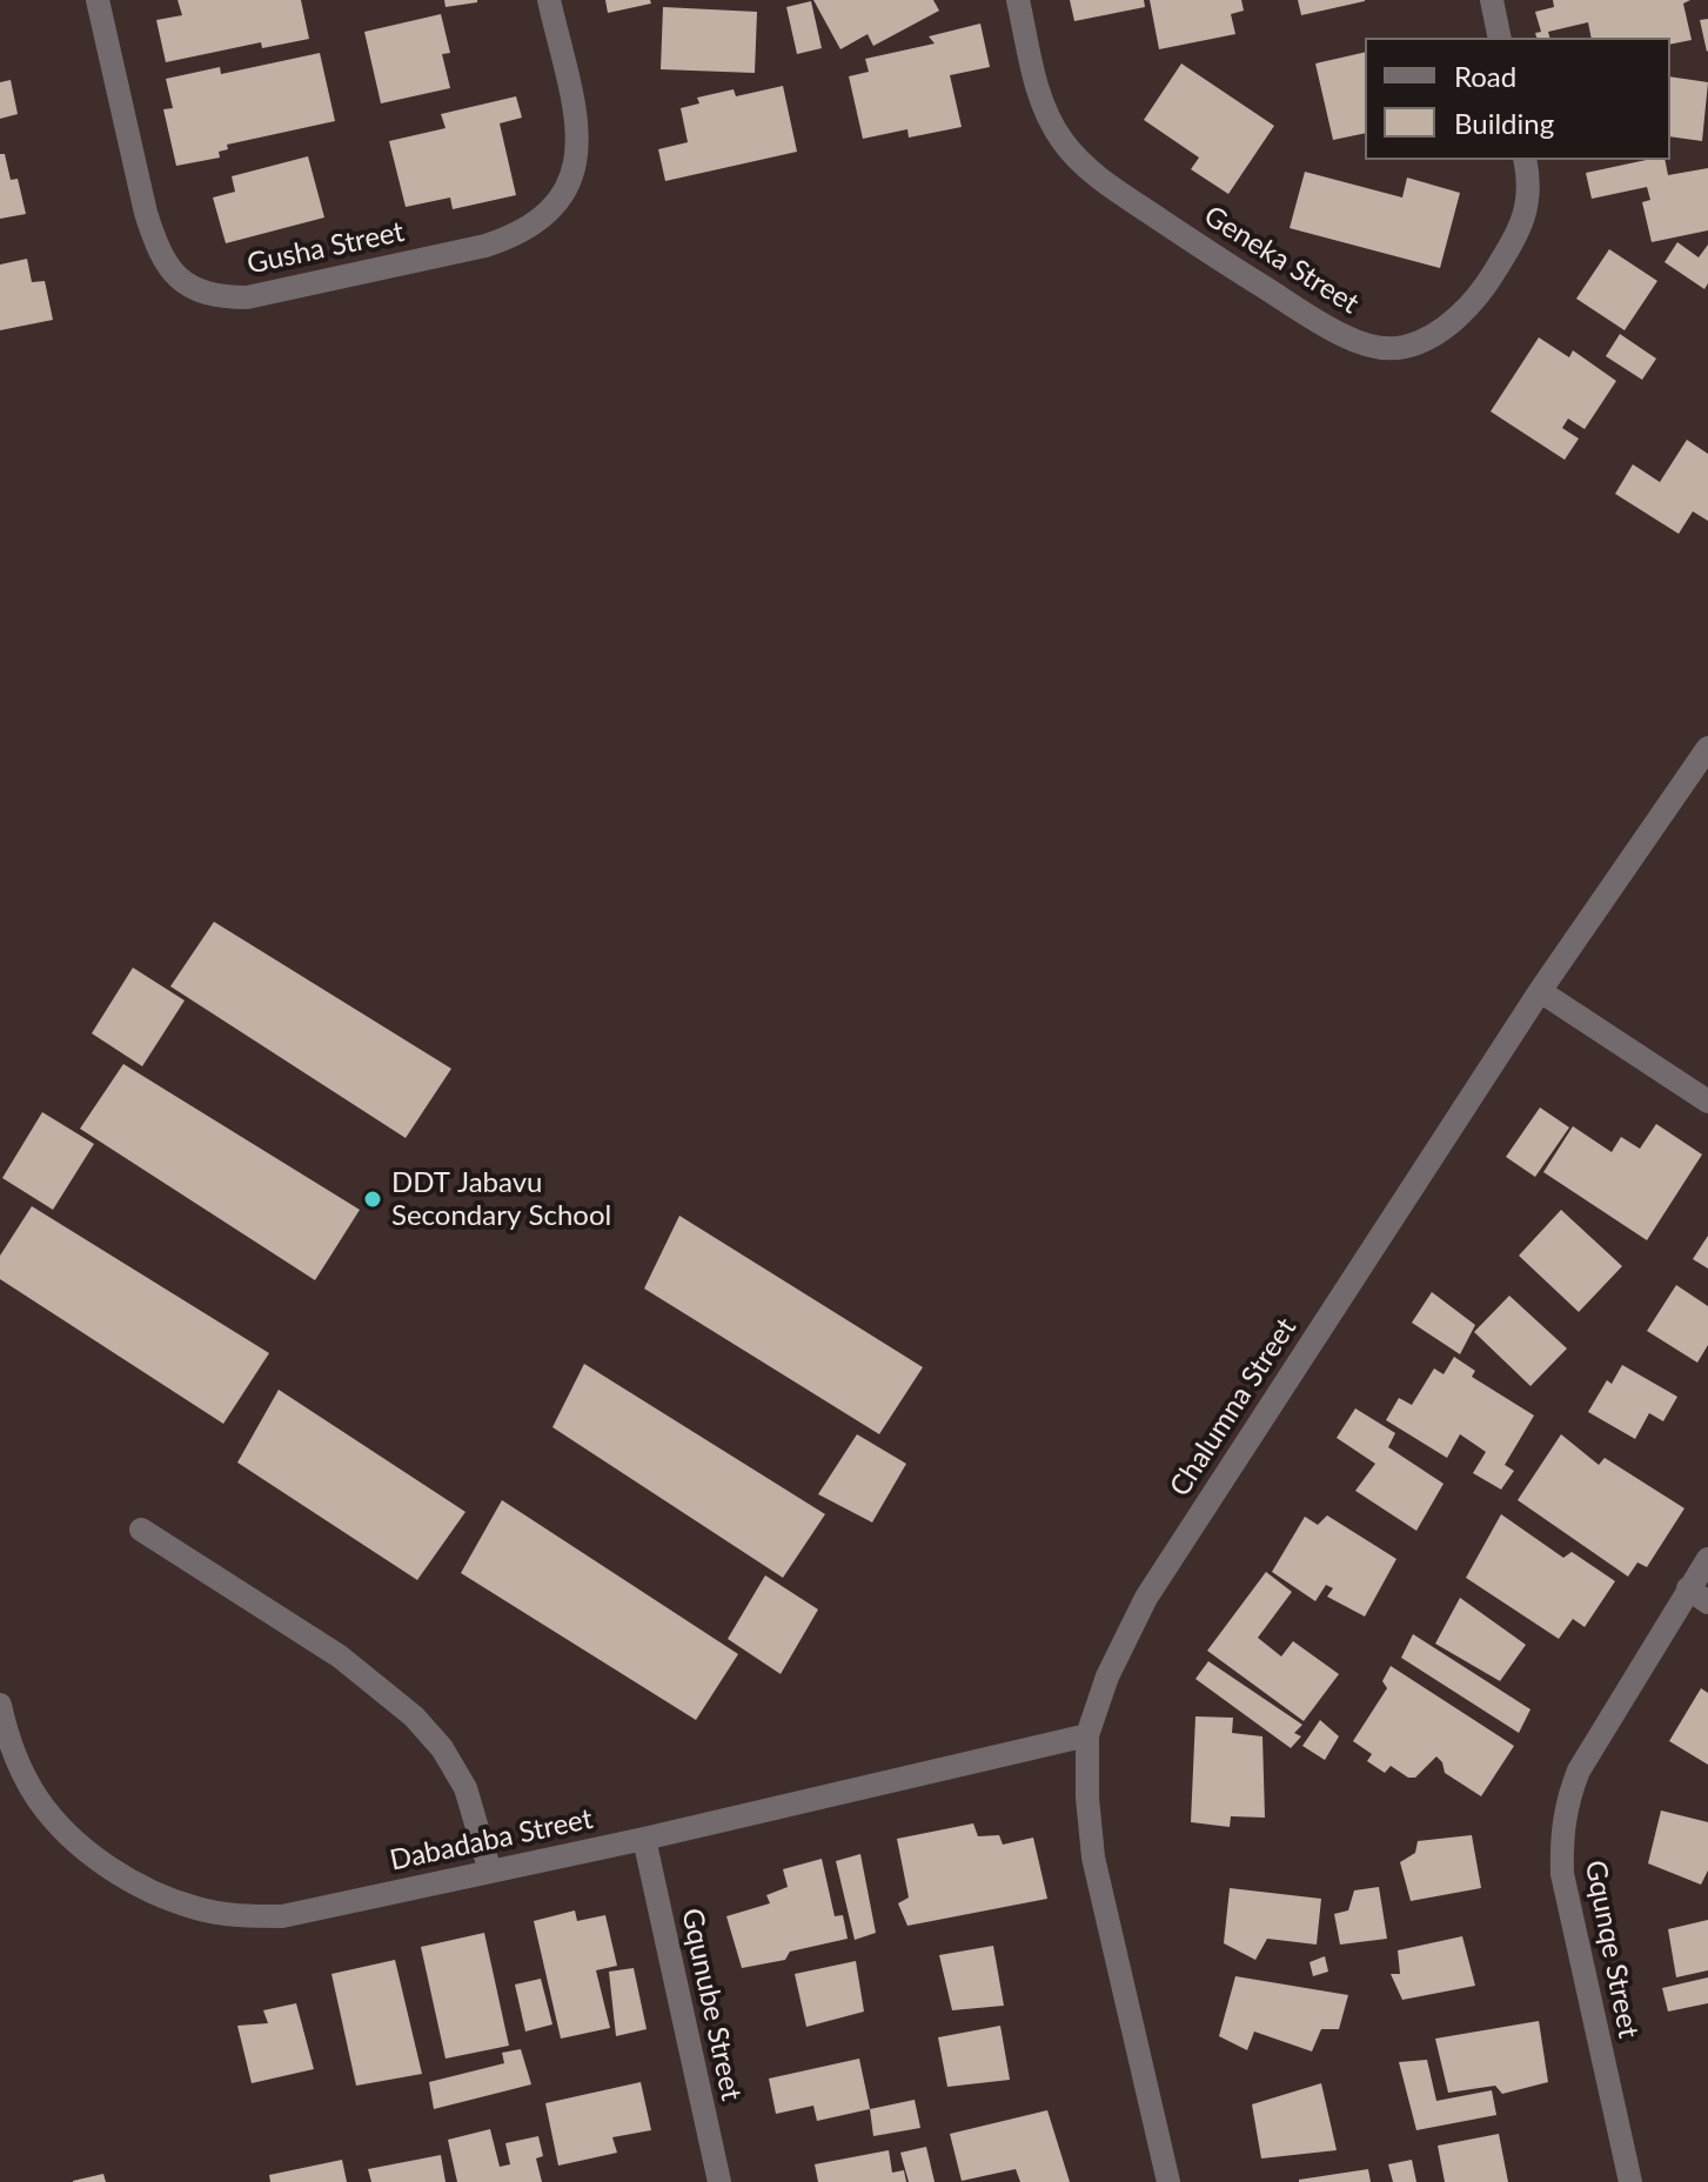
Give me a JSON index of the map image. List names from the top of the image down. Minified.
{"streets":{"street":["Gusha Street","Geneka Street","Chalumna Street","Dabadaba Street","Gqunqe Street","Gqunube Street"]},"crossings":[["Chalumna Street","Dabadaba Street"],["Dabadaba Street","Gqunube Street"]],"places":["DDT Jabavu Secondary School"],"legend":["Road","Building"]}
